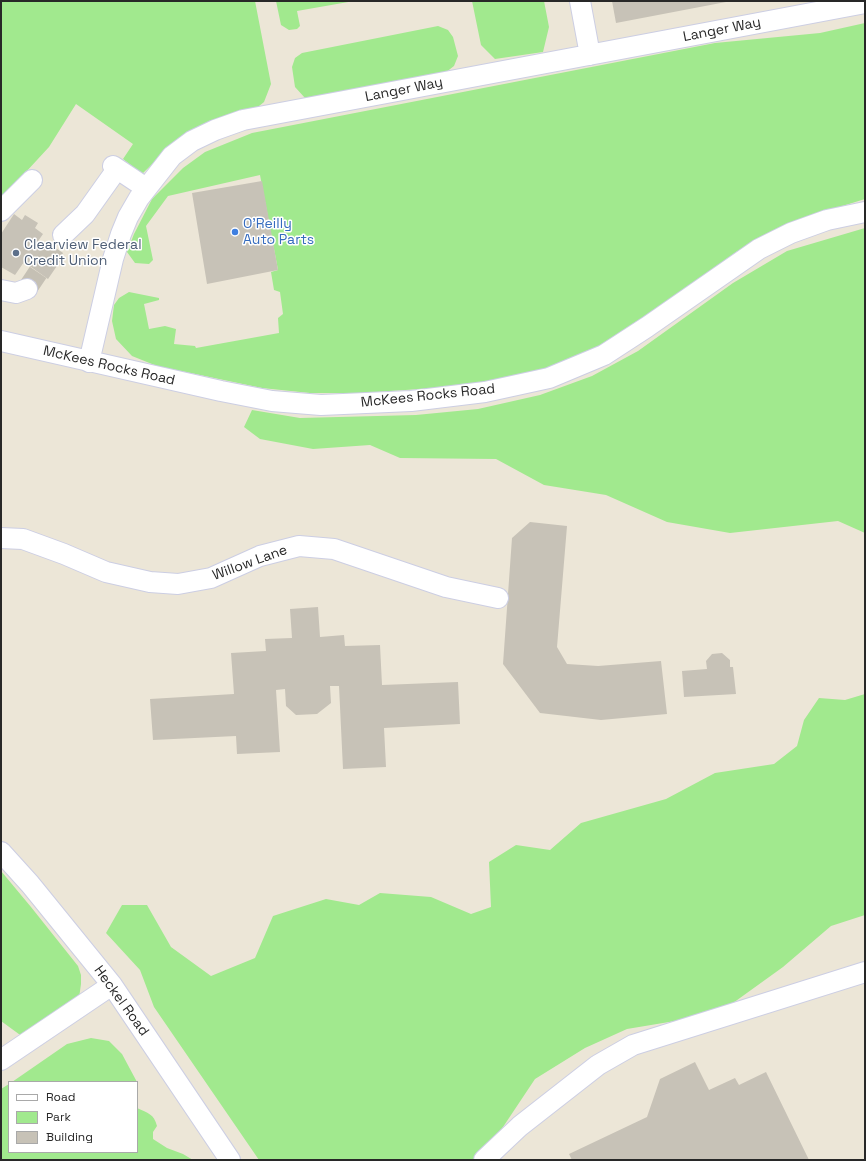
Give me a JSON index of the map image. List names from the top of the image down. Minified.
{"streets":{"street":["Langer Way","McKees Rocks Road","Willow Lane","Heckel Road"]},"crossings":[["Langer Way","McKees Rocks Road"]],"places":["O'Reilly Auto Parts","Clearview Federal Credit Union"],"legend":["Road","Park","Building"]}
